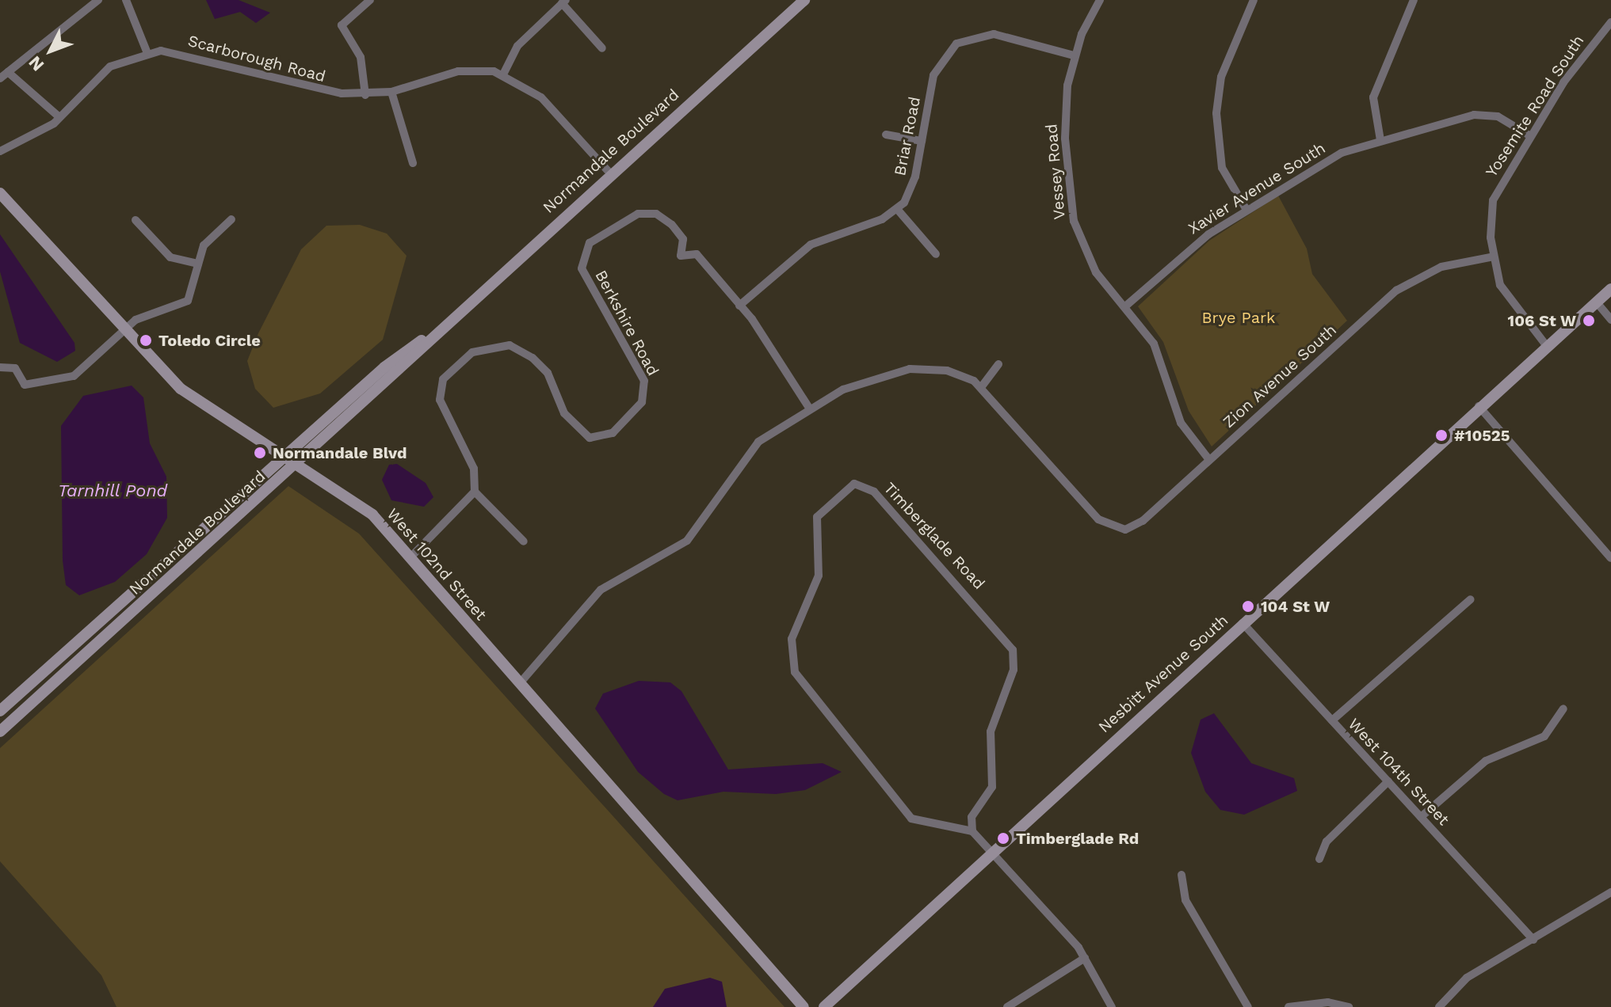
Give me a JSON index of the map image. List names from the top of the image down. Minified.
{"streets":{"street":["Scarborough Road","Yosemite Road South","Briar Road","Normandale Boulevard","Vessey Road","Xavier Avenue South","Berkshire Road","Zion Avenue South","Timberglade Road","West 102nd Street","Nesbitt Avenue South","West 104th Street"]},"crossings":[["Scarborough Road","Normandale Boulevard"],["Yosemite Road South","Xavier Avenue South"],["Yosemite Road South","Zion Avenue South"],["Yosemite Road South","Nesbitt Avenue South"],["Briar Road","Vessey Road"],["Normandale Boulevard","West 102nd Street"],["Vessey Road","Xavier Avenue South"],["Vessey Road","Zion Avenue South"],["Nesbitt Avenue South","West 104th Street"]],"water":["Tarnhill Pond"],"parks":["Brye Park"],"places":["106 St W","Toledo Circle","#10525","Normandale Blvd","104 St W","Timberglade Rd"],"north":"bottom left"}
